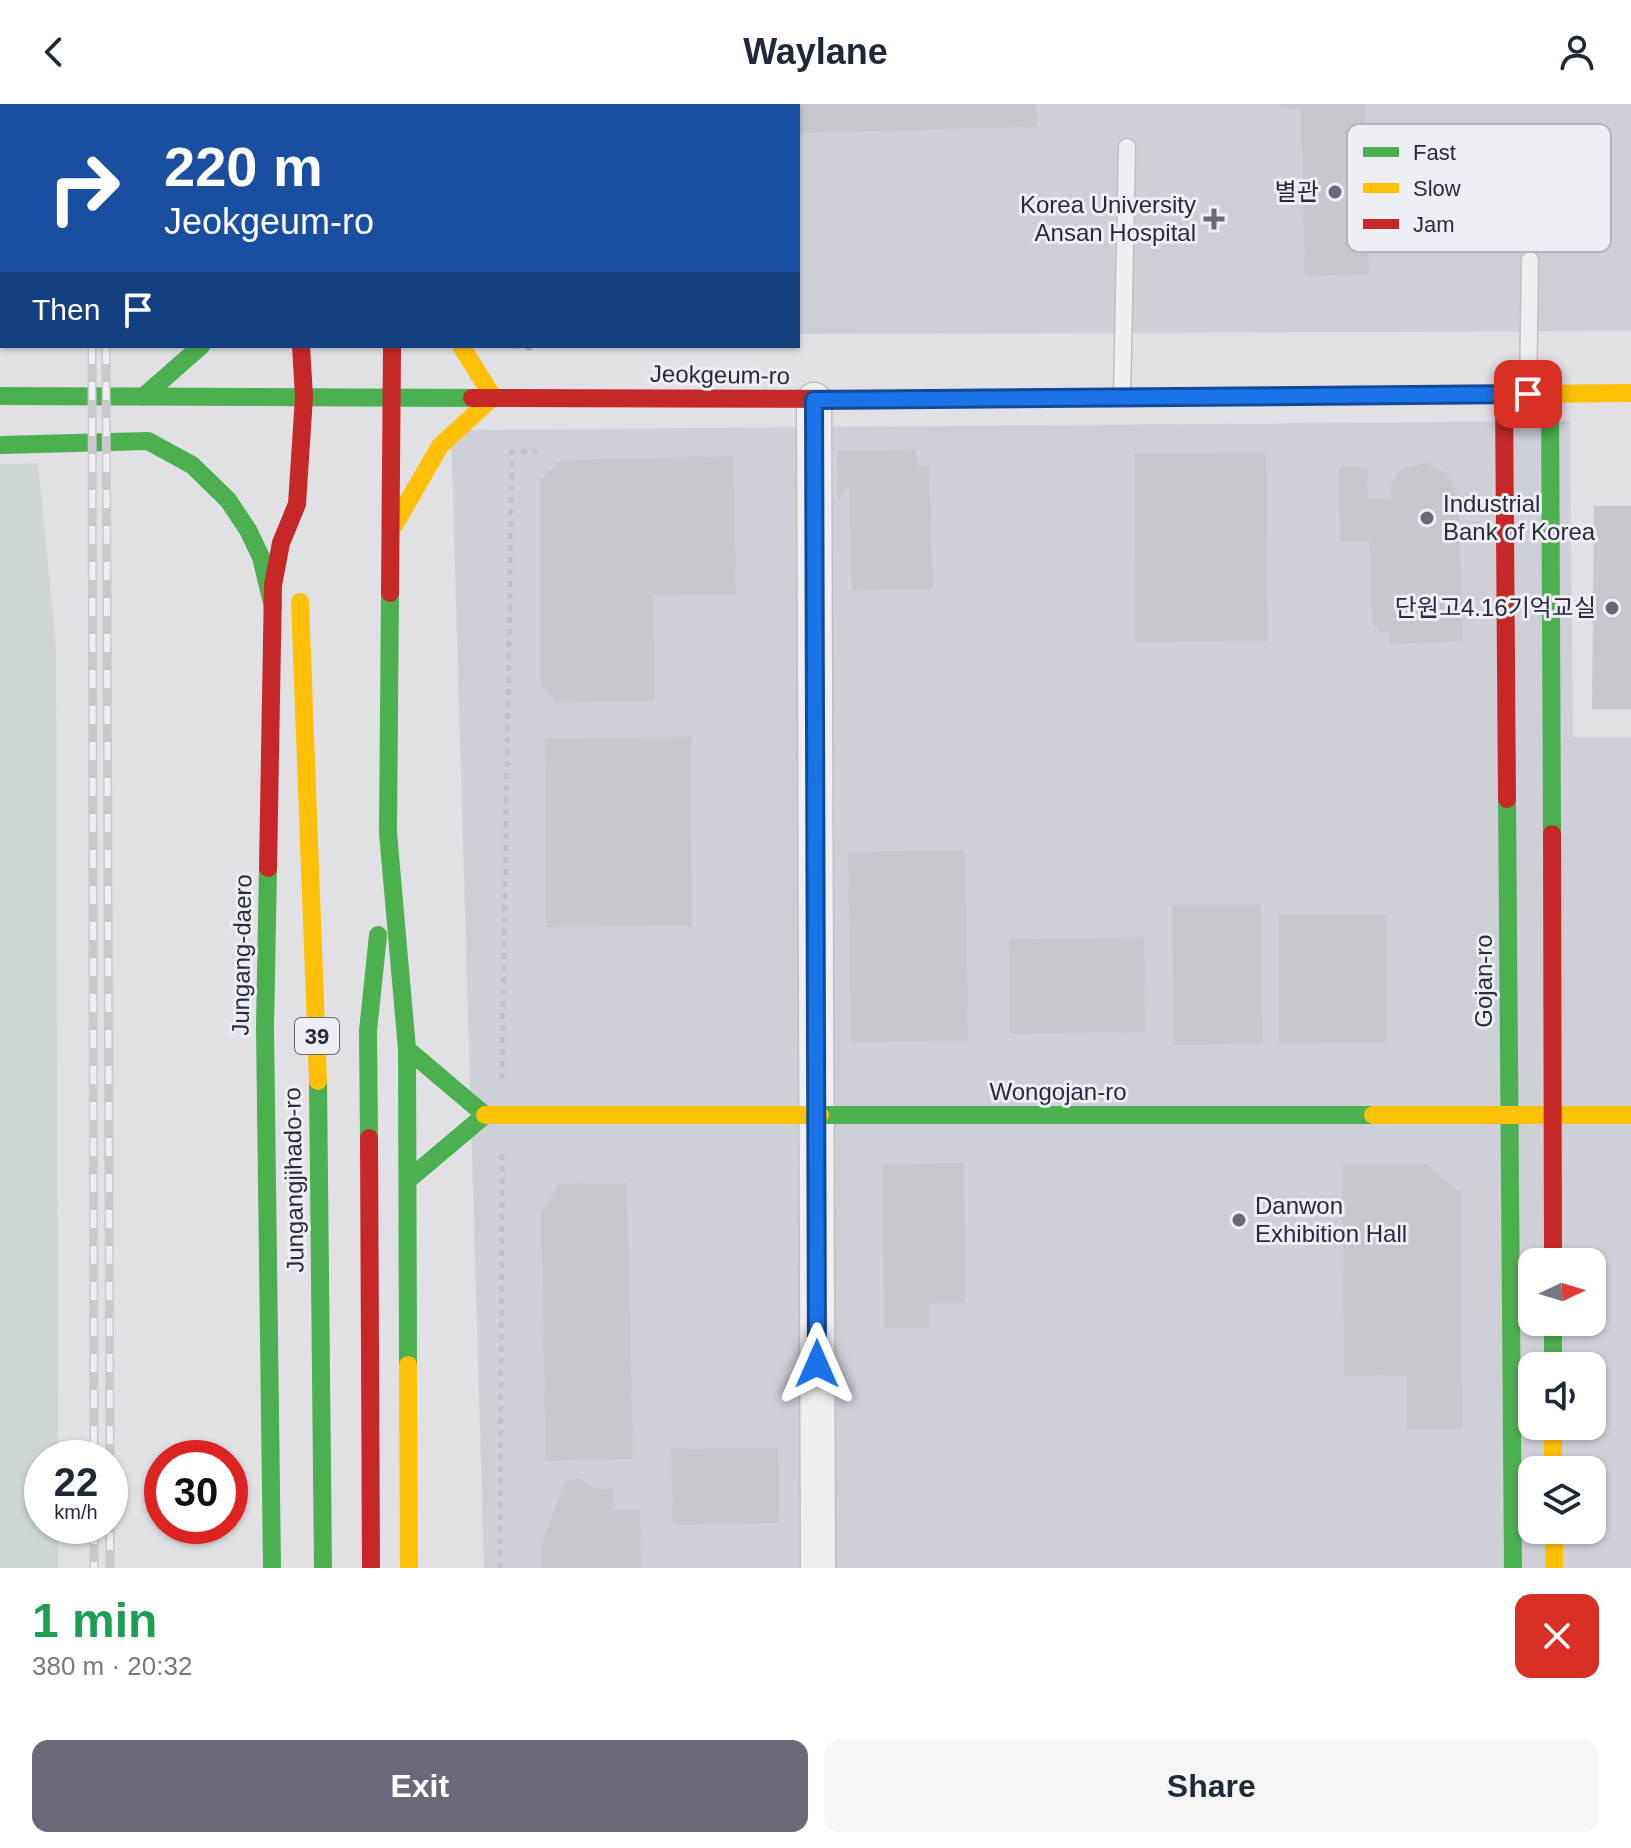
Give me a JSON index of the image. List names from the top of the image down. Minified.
{"streets":{"street":["Jeokgeum-ro","Jungang-daero","Gojan-ro","39","Wongojan-ro","Jungangjihado-ro"]},"crossings":[["Jeokgeum-ro","Jungang-daero"],["Jeokgeum-ro","Gojan-ro"],["Jeokgeum-ro","39"],["Gojan-ro","Wongojan-ro"]],"places":{"other":["별관","Industrial Bank of Korea","단원고4.16기억교실","Danwon Exhibition Hall"],"health":["Korea University Ansan Hospital"]},"legend":["Fast","Slow","Jam"],"north":"right","page":{"header":"Waylane","turn":["220 m","Jeokgeum-ro"],"then":"Then","speed":"22 km/h","limit":"30","heading":["1 min","380 m · 20:32"],"buttons":["Exit","Share"]}}
